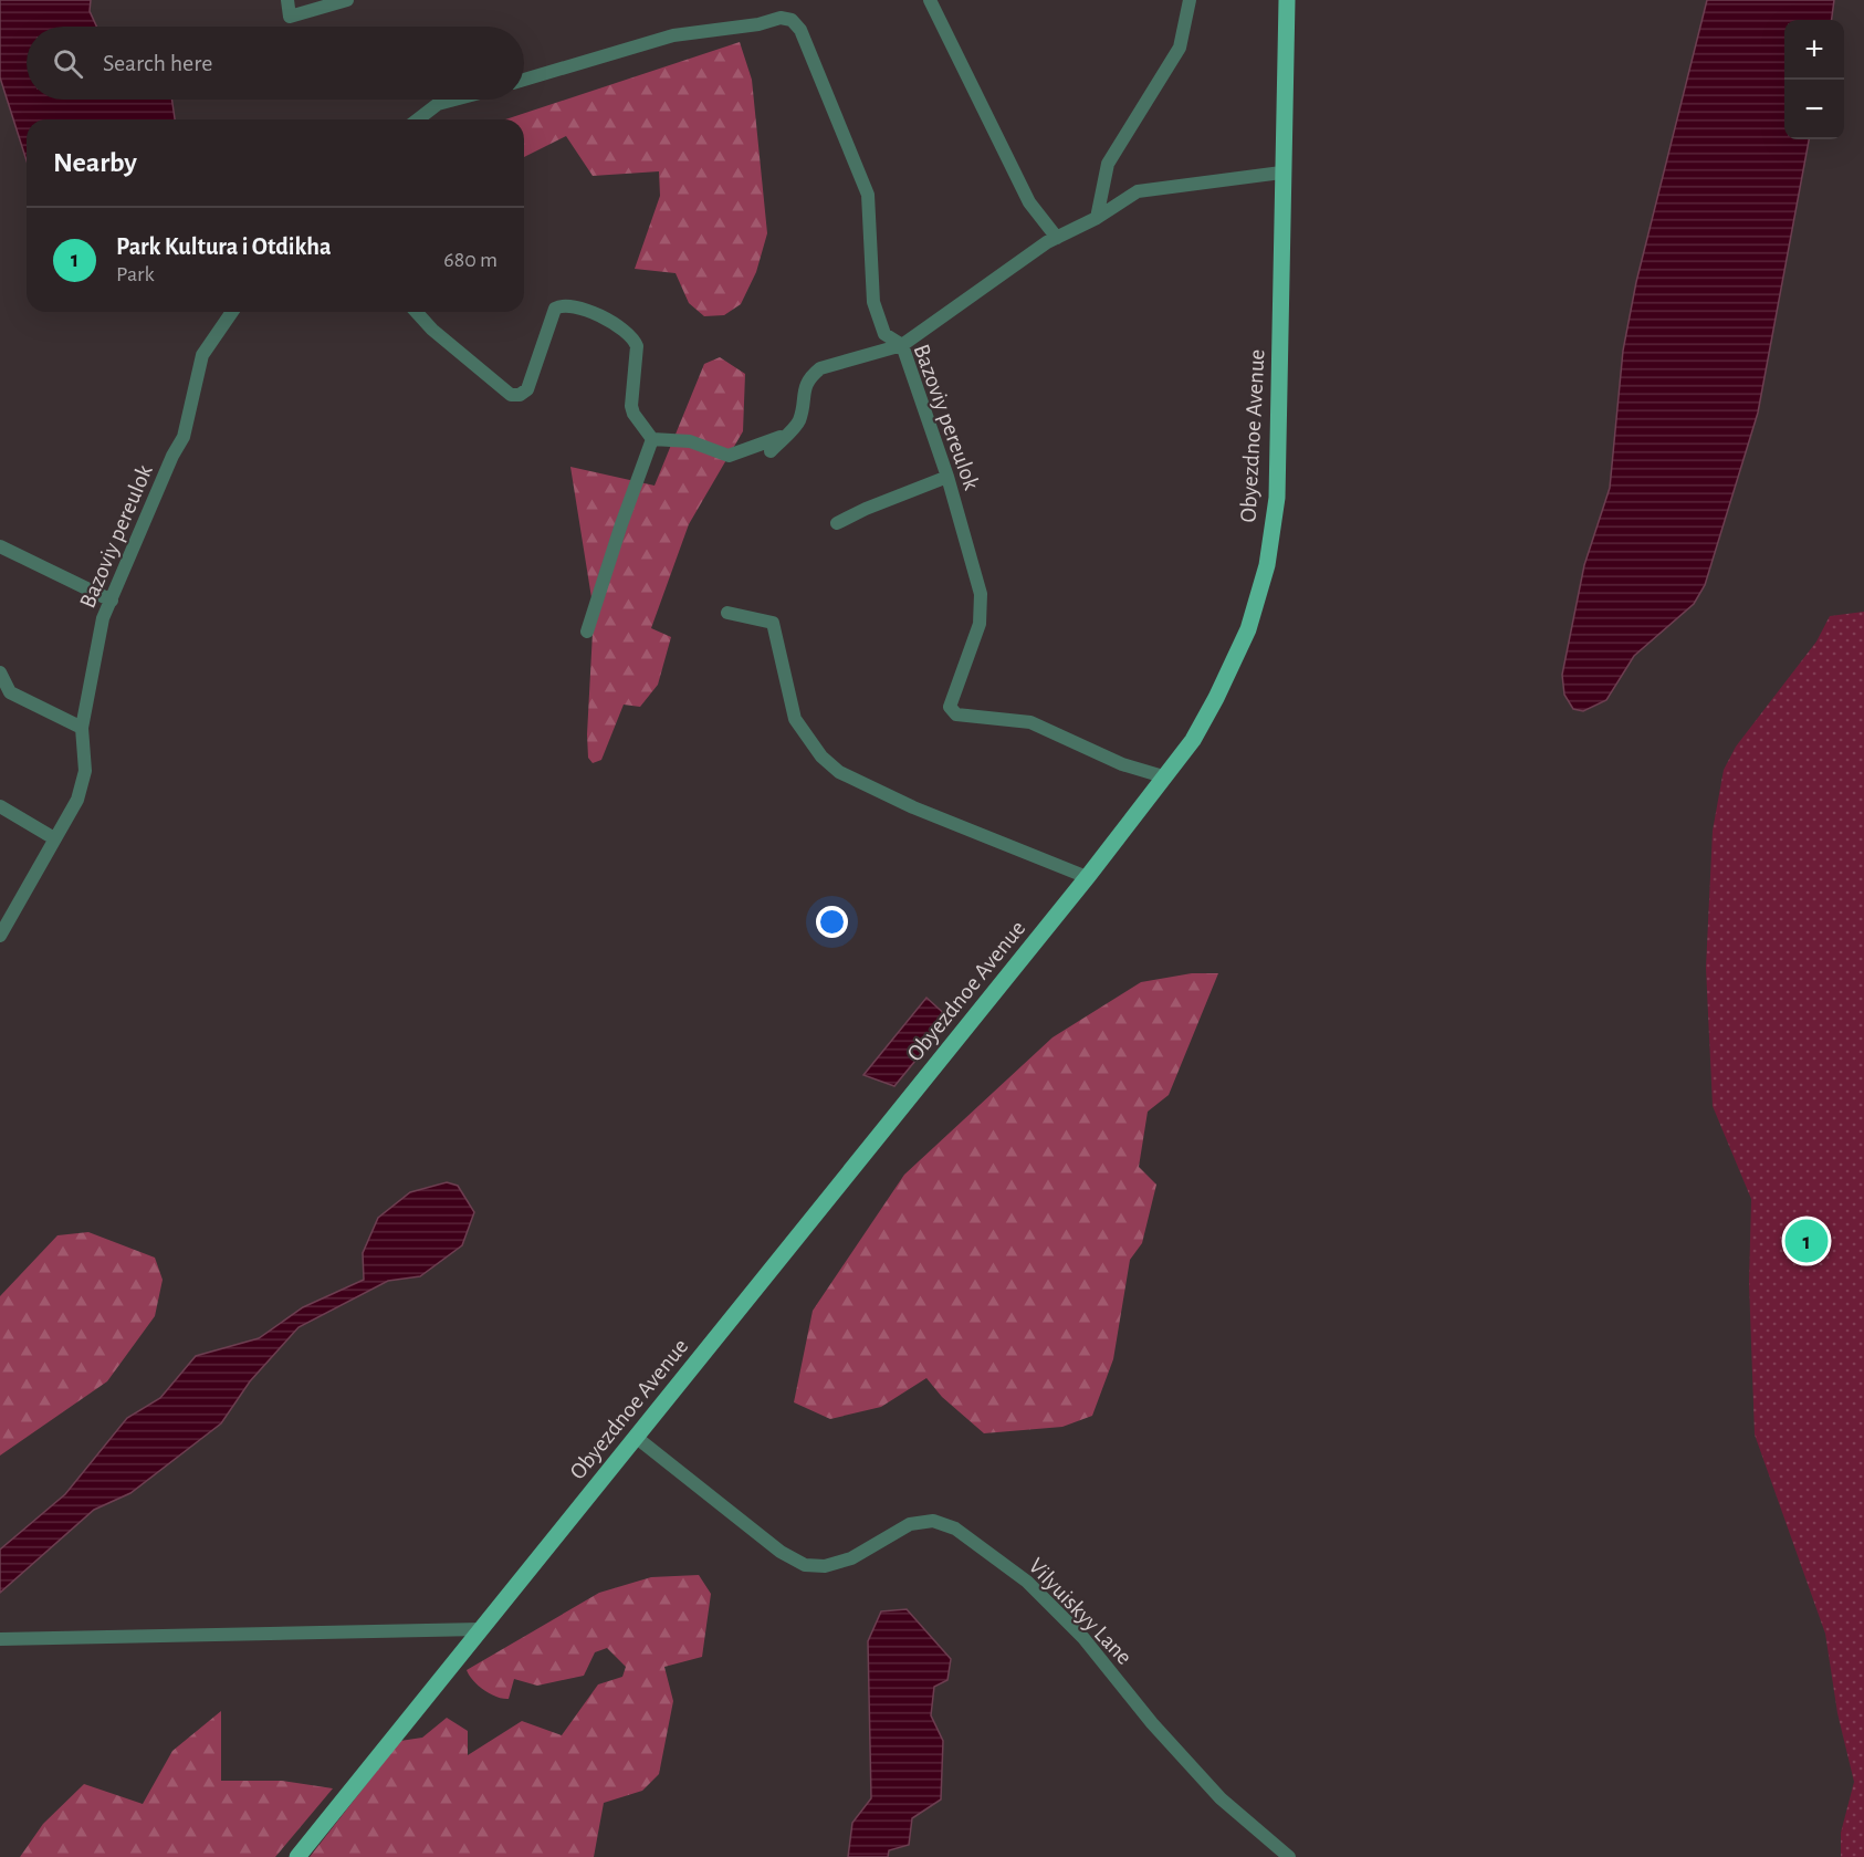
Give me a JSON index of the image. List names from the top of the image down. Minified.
{"streets":{"main road":["Obyezdnoe Avenue"],"street":["Bazoviy pereulok","Vilyuiskyy Lane"]},"crossings":[["Bazoviy pereulok","Obyezdnoe Avenue"],["Obyezdnoe Avenue","Vilyuiskyy Lane"]],"page":{"map_buttons":["+","−"],"search":"Search here","heading":"Nearby","list":[{"mark":"1","name":"Park Kultura i Otdikha","note":"Park","value":"680 m"}],"pins":"1"}}
